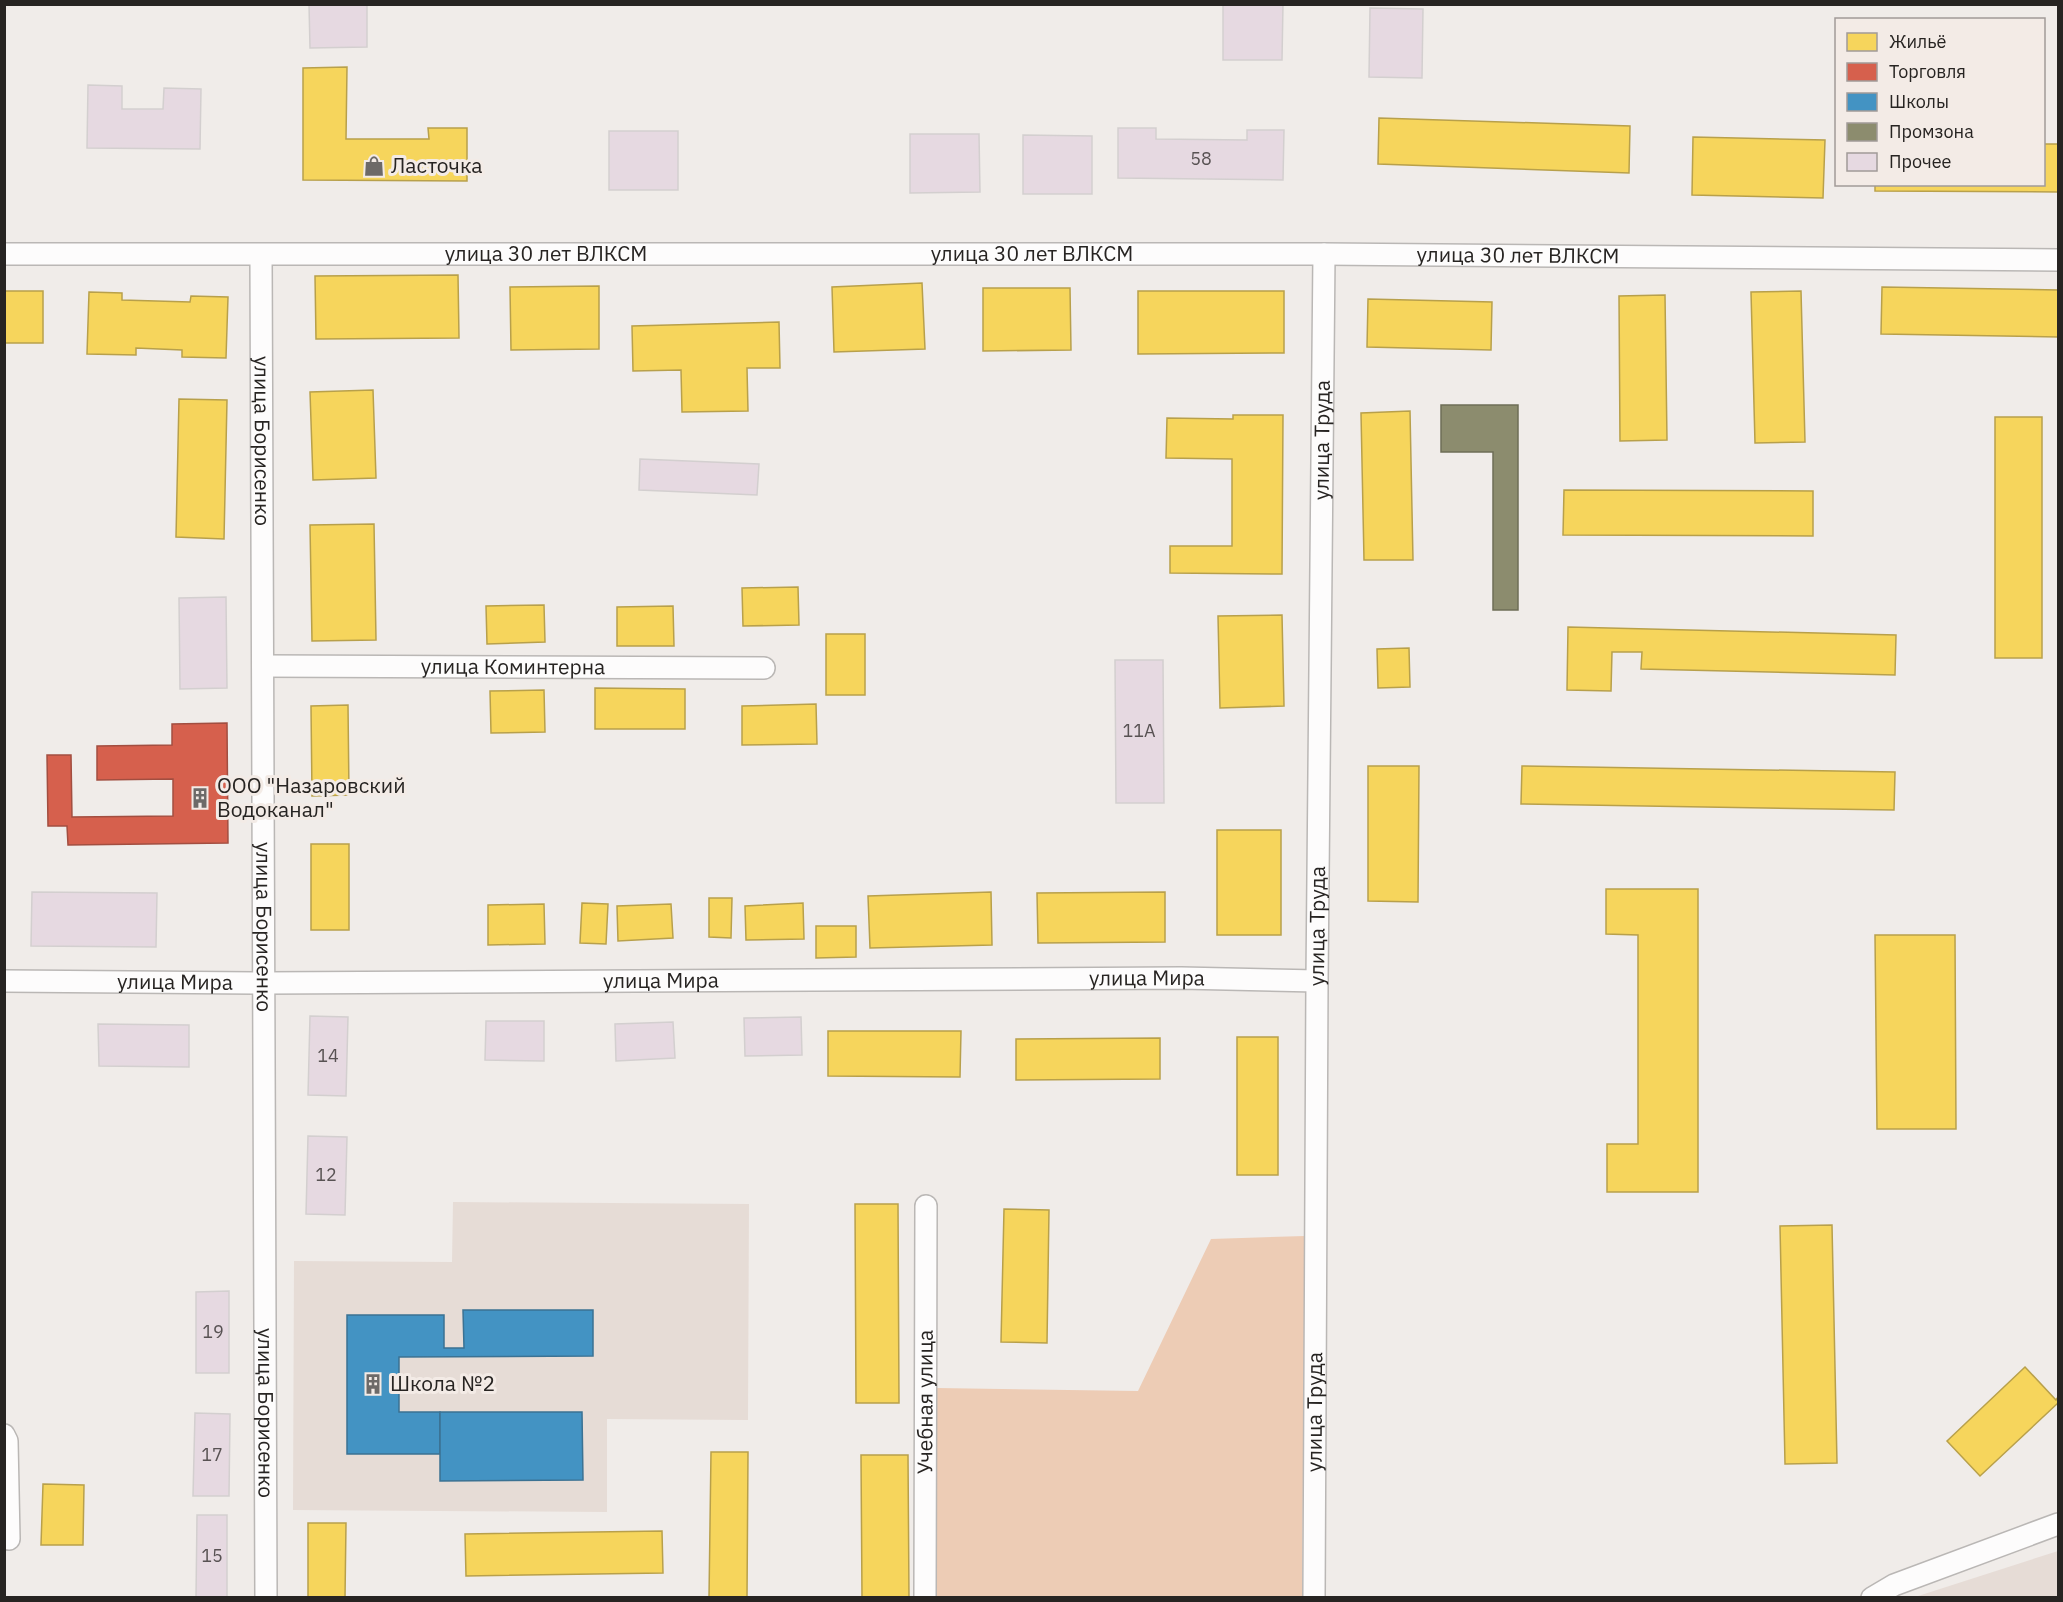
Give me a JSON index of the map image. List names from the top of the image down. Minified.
{"streets":{"street":["улица 30 лет ВЛКСМ","улица Борисенко","улица Труда","улица Коминтерна","улица Мира","Учебная улица"]},"crossings":[["улица 30 лет ВЛКСМ","улица Борисенко"],["улица 30 лет ВЛКСМ","улица Труда"],["улица Борисенко","улица Коминтерна"],["улица Борисенко","улица Мира"],["улица Труда","улица Мира"]],"places":{"shop":["Ласточка"],"building":["ООО \"Назаровский Водоканал\"","Школа №2"]},"house_numbers":["58","11А","14","12","19","17","15"],"legend":["Жильё","Торговля","Школы","Промзона","Прочее"]}
